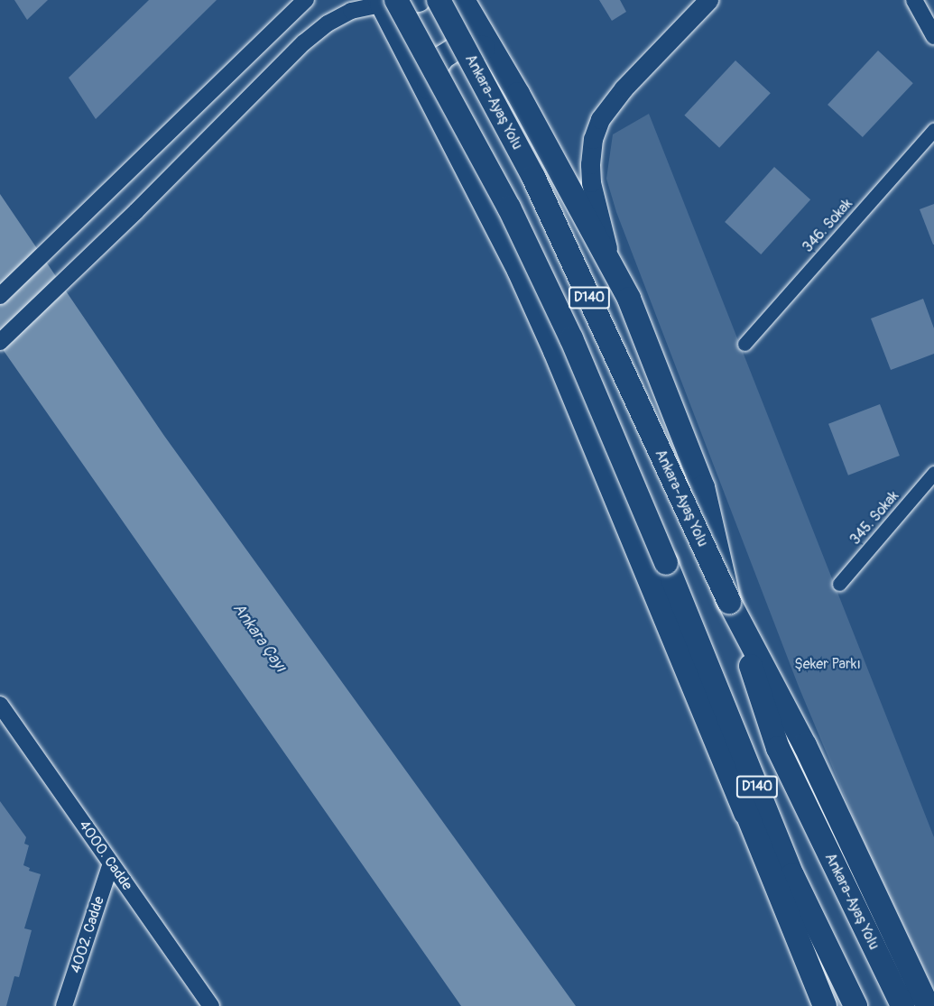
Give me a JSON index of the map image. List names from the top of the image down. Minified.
{"streets":{"highway":["Ankara-Ayaş Yolu","D140"],"street":["346. Sokak","345. Sokak","4000. Cadde","4002. Cadde"]},"crossings":[["4000. Cadde","4002. Cadde"]],"water":["Ankara Çayı"],"parks":["Şeker Parkı"]}
